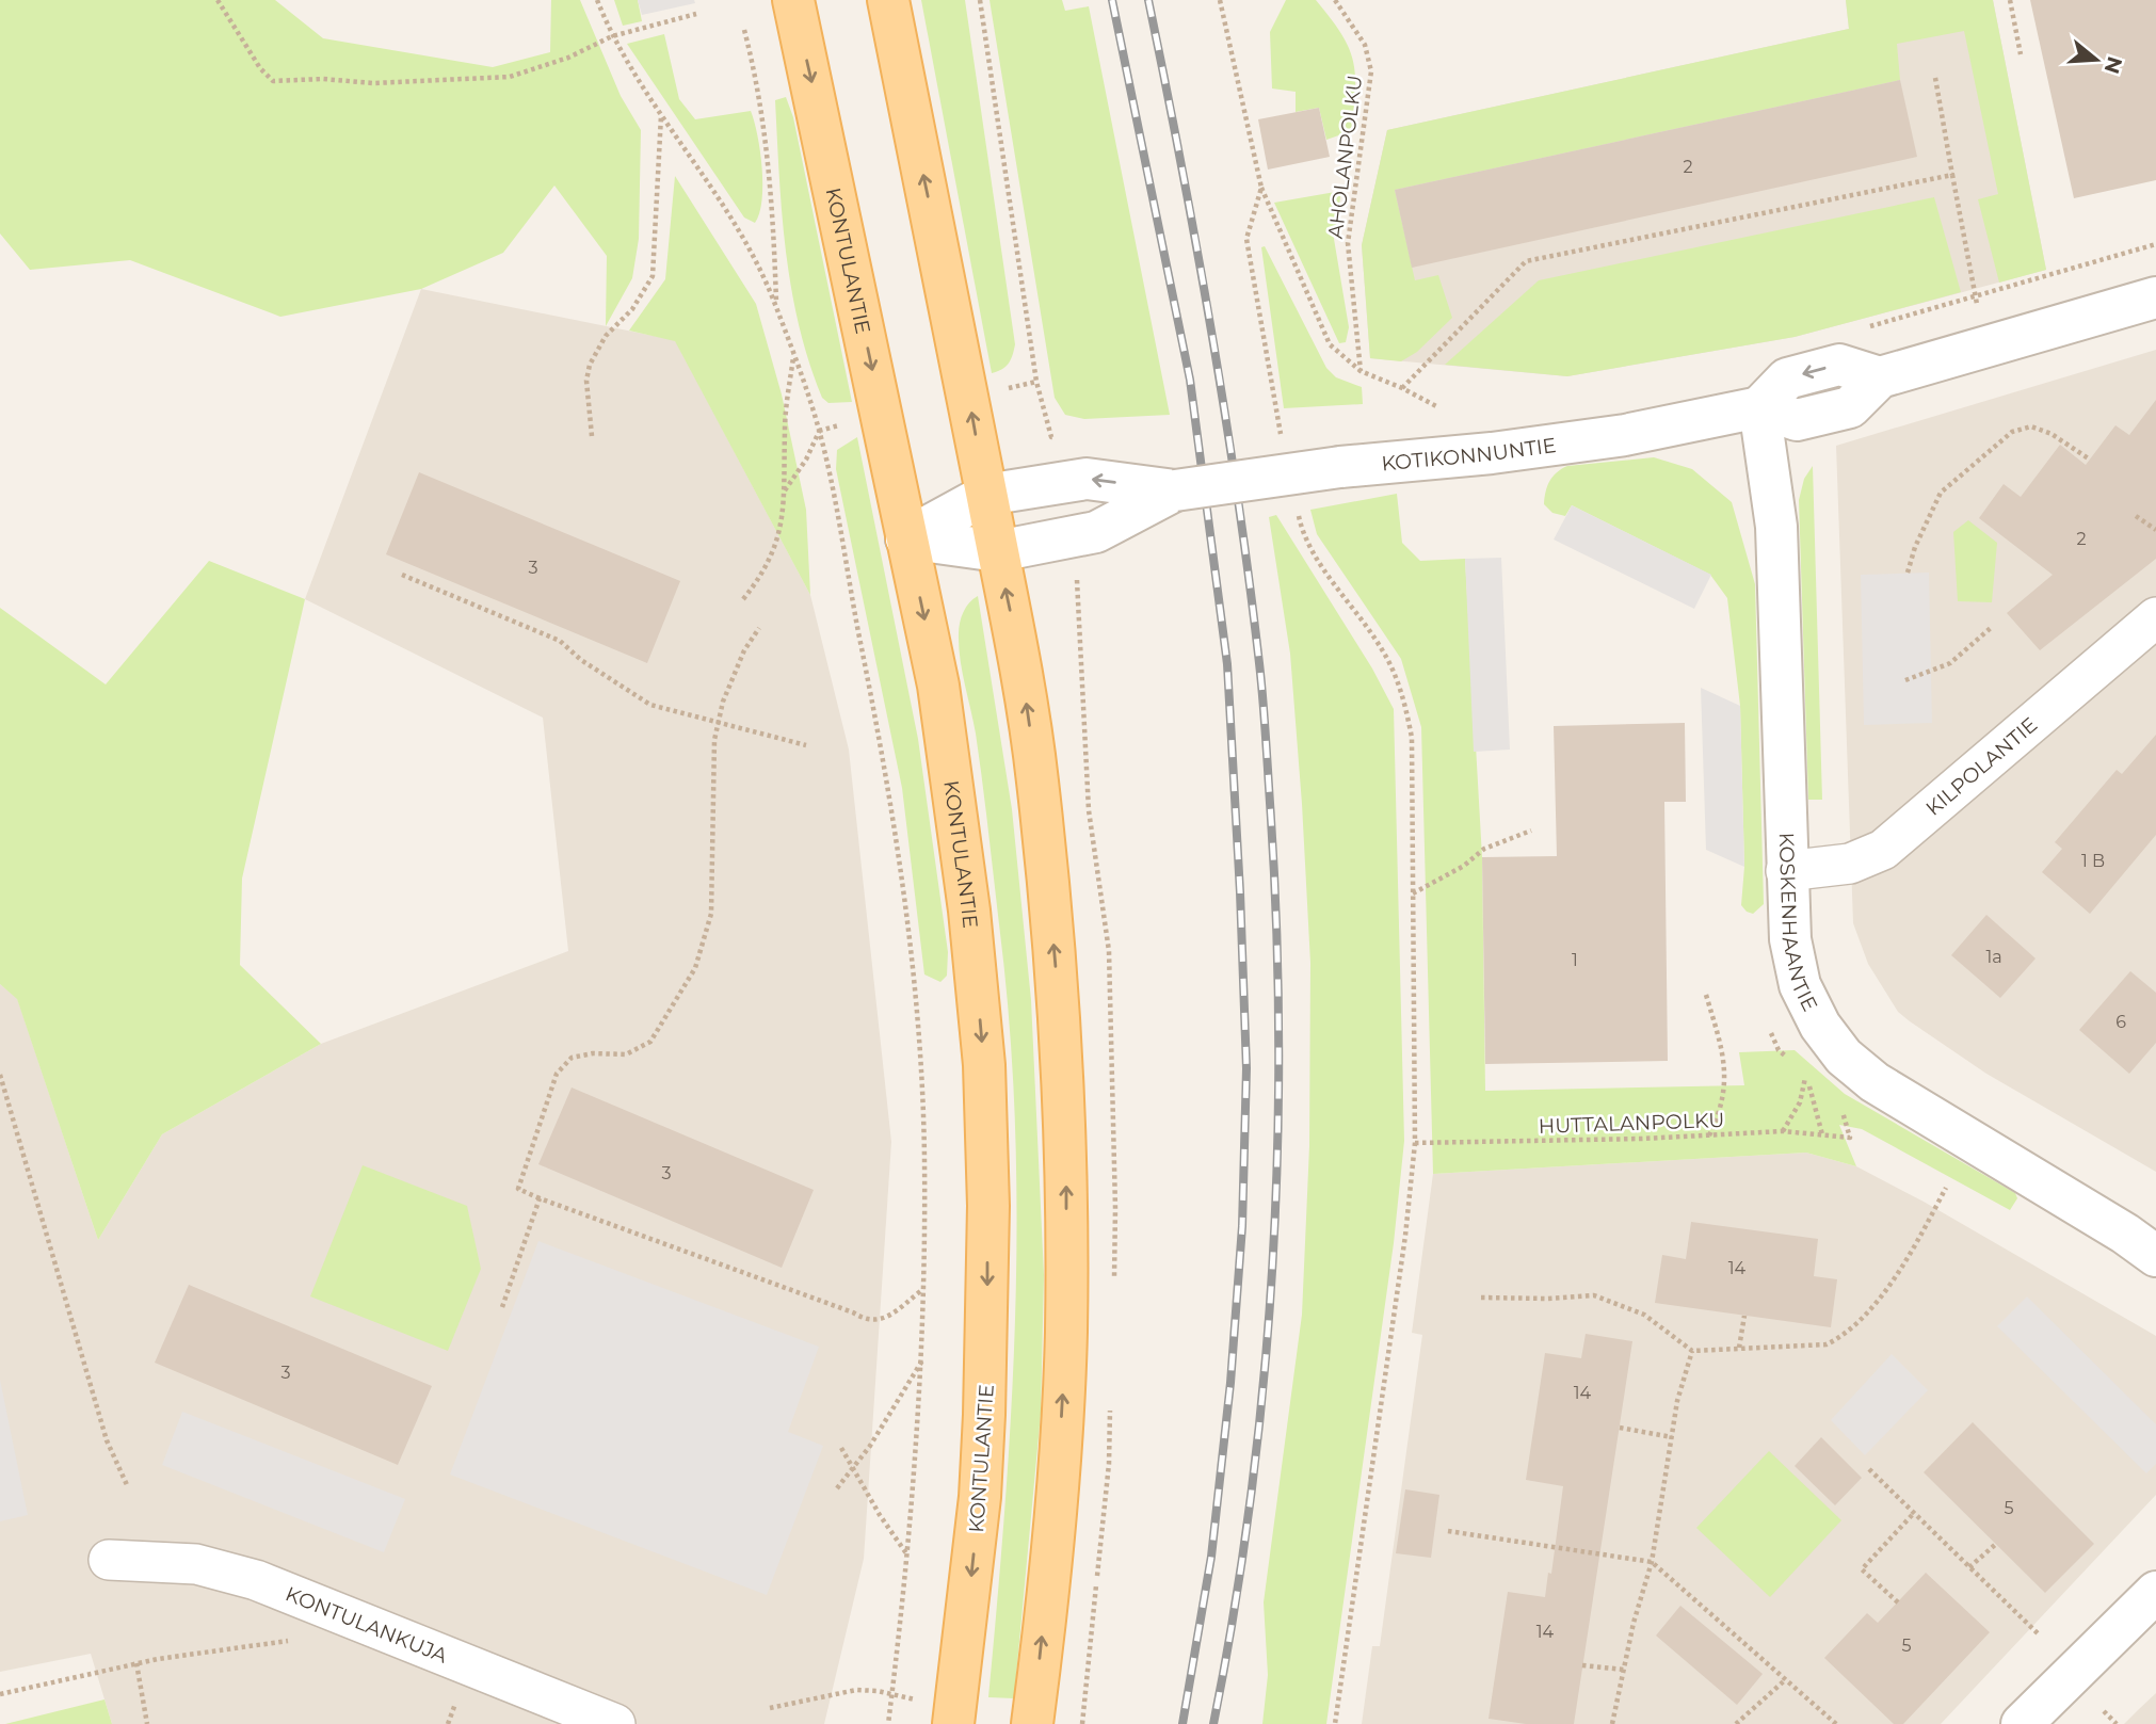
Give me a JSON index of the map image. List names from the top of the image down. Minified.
{"streets":{"main road":["KONTULANTIE"],"street":["KOTIKONNUNTIE","KILPOLANTIE","KOSKENHAANTIE","KONTULANKUJA"],"path":["AHOLANPOLKU","HUTTALANPOLKU"]},"crossings":[["KONTULANTIE","KOTIKONNUNTIE"],["KOTIKONNUNTIE","KOSKENHAANTIE"],["KILPOLANTIE","KOSKENHAANTIE"]],"house_numbers":["2","2","3","1 B","1a","1","6","3","14","3","14","5","14","5"],"north":"right"}
